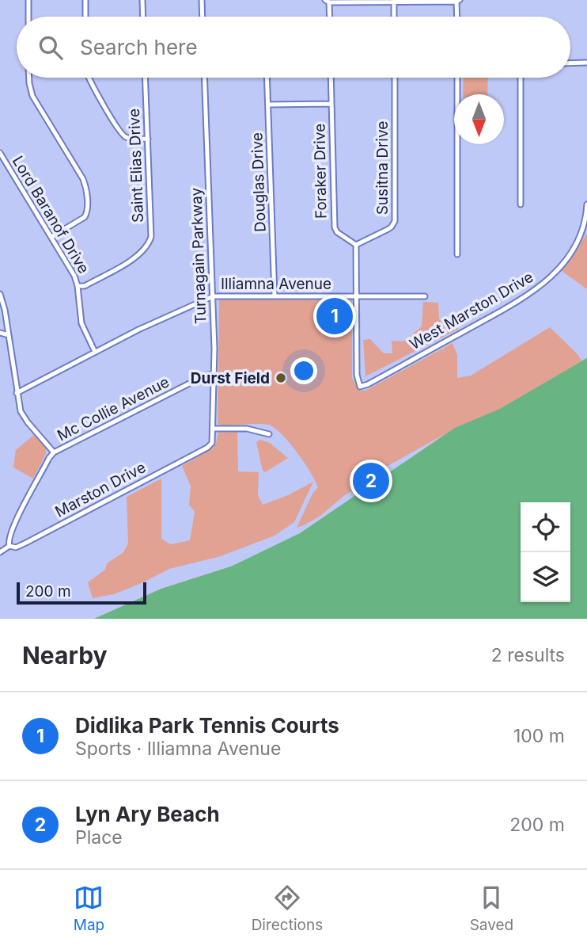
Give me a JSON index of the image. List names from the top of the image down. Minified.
{"streets":{"street":["Saint Elias Drive","Susitna Drive","Foraker Drive","Douglas Drive","Lord Baranof Drive","Turnagain Parkway","Illiamna Avenue","West Marston Drive","Mc Collie Avenue","Marston Drive"]},"crossings":[["Saint Elias Drive","Lord Baranof Drive"],["Susitna Drive","Foraker Drive"],["Douglas Drive","Illiamna Avenue"],["Lord Baranof Drive","Illiamna Avenue"],["Turnagain Parkway","Illiamna Avenue"],["Turnagain Parkway","Mc Collie Avenue"],["Turnagain Parkway","Marston Drive"],["Illiamna Avenue","West Marston Drive"]],"places":["Durst Field"],"scale_bar":"200 m","north":"bottom","page":{"search":"Search here","pins":["1","2"],"scale":"200 m","heading":["Nearby","2 results"],"list":[{"mark":"1","name":"Didlika Park Tennis Courts","note":"Sports · Illiamna Avenue","value":"100 m"},{"mark":"2","name":"Lyn Ary Beach","note":"Place","value":"200 m"}],"nav":["Map","Directions","Saved"]}}
